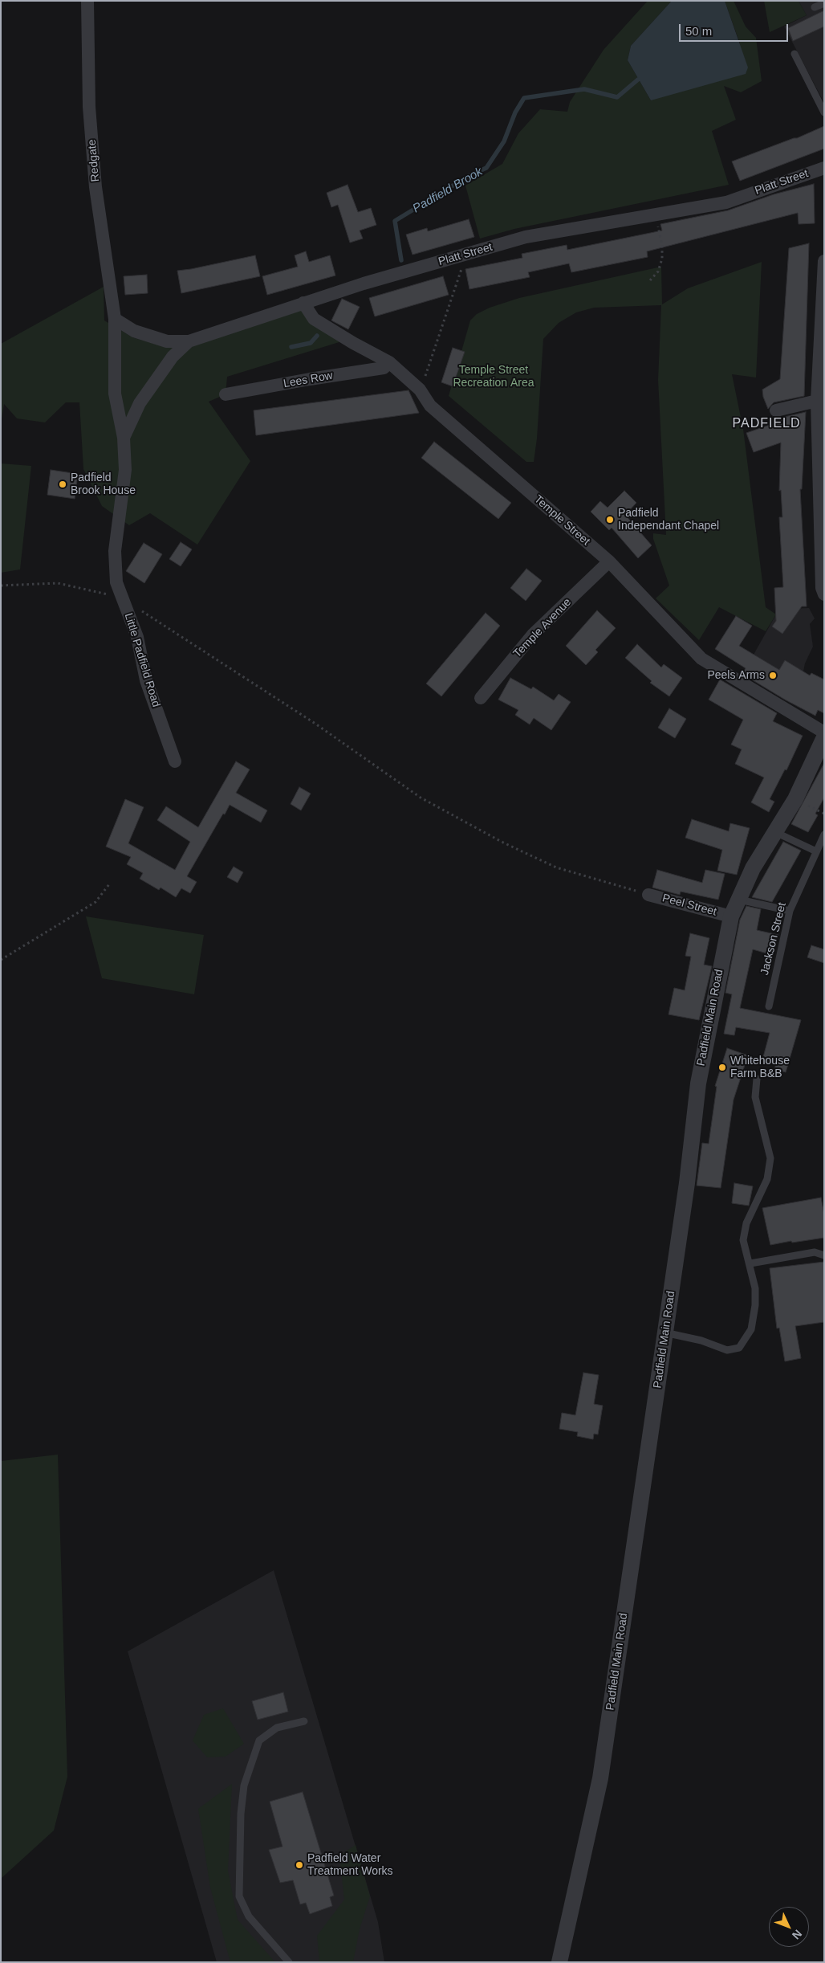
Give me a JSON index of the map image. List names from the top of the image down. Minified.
{"streets":{"street":["Redgate","Platt Street","Lees Row","Temple Street","Temple Avenue","Little Padfield Road","Peel Street","Padfield Main Road"],"lane":["Jackson Street"]},"crossings":[["Redgate","Platt Street"],["Redgate","Little Padfield Road"],["Platt Street","Temple Street"],["Platt Street","Little Padfield Road"],["Lees Row","Temple Street"],["Temple Street","Temple Avenue"],["Peel Street","Padfield Main Road"]],"districts":["PADFIELD"],"water":["Padfield Brook"],"parks":["Temple Street Recreation Area"],"places":["Padfield Brook House","Padfield Independant Chapel","Peels Arms","Whitehouse Farm B&B","Padfield Water Treatment Works"],"scale_bar":"50 m","north":"bottom right"}
